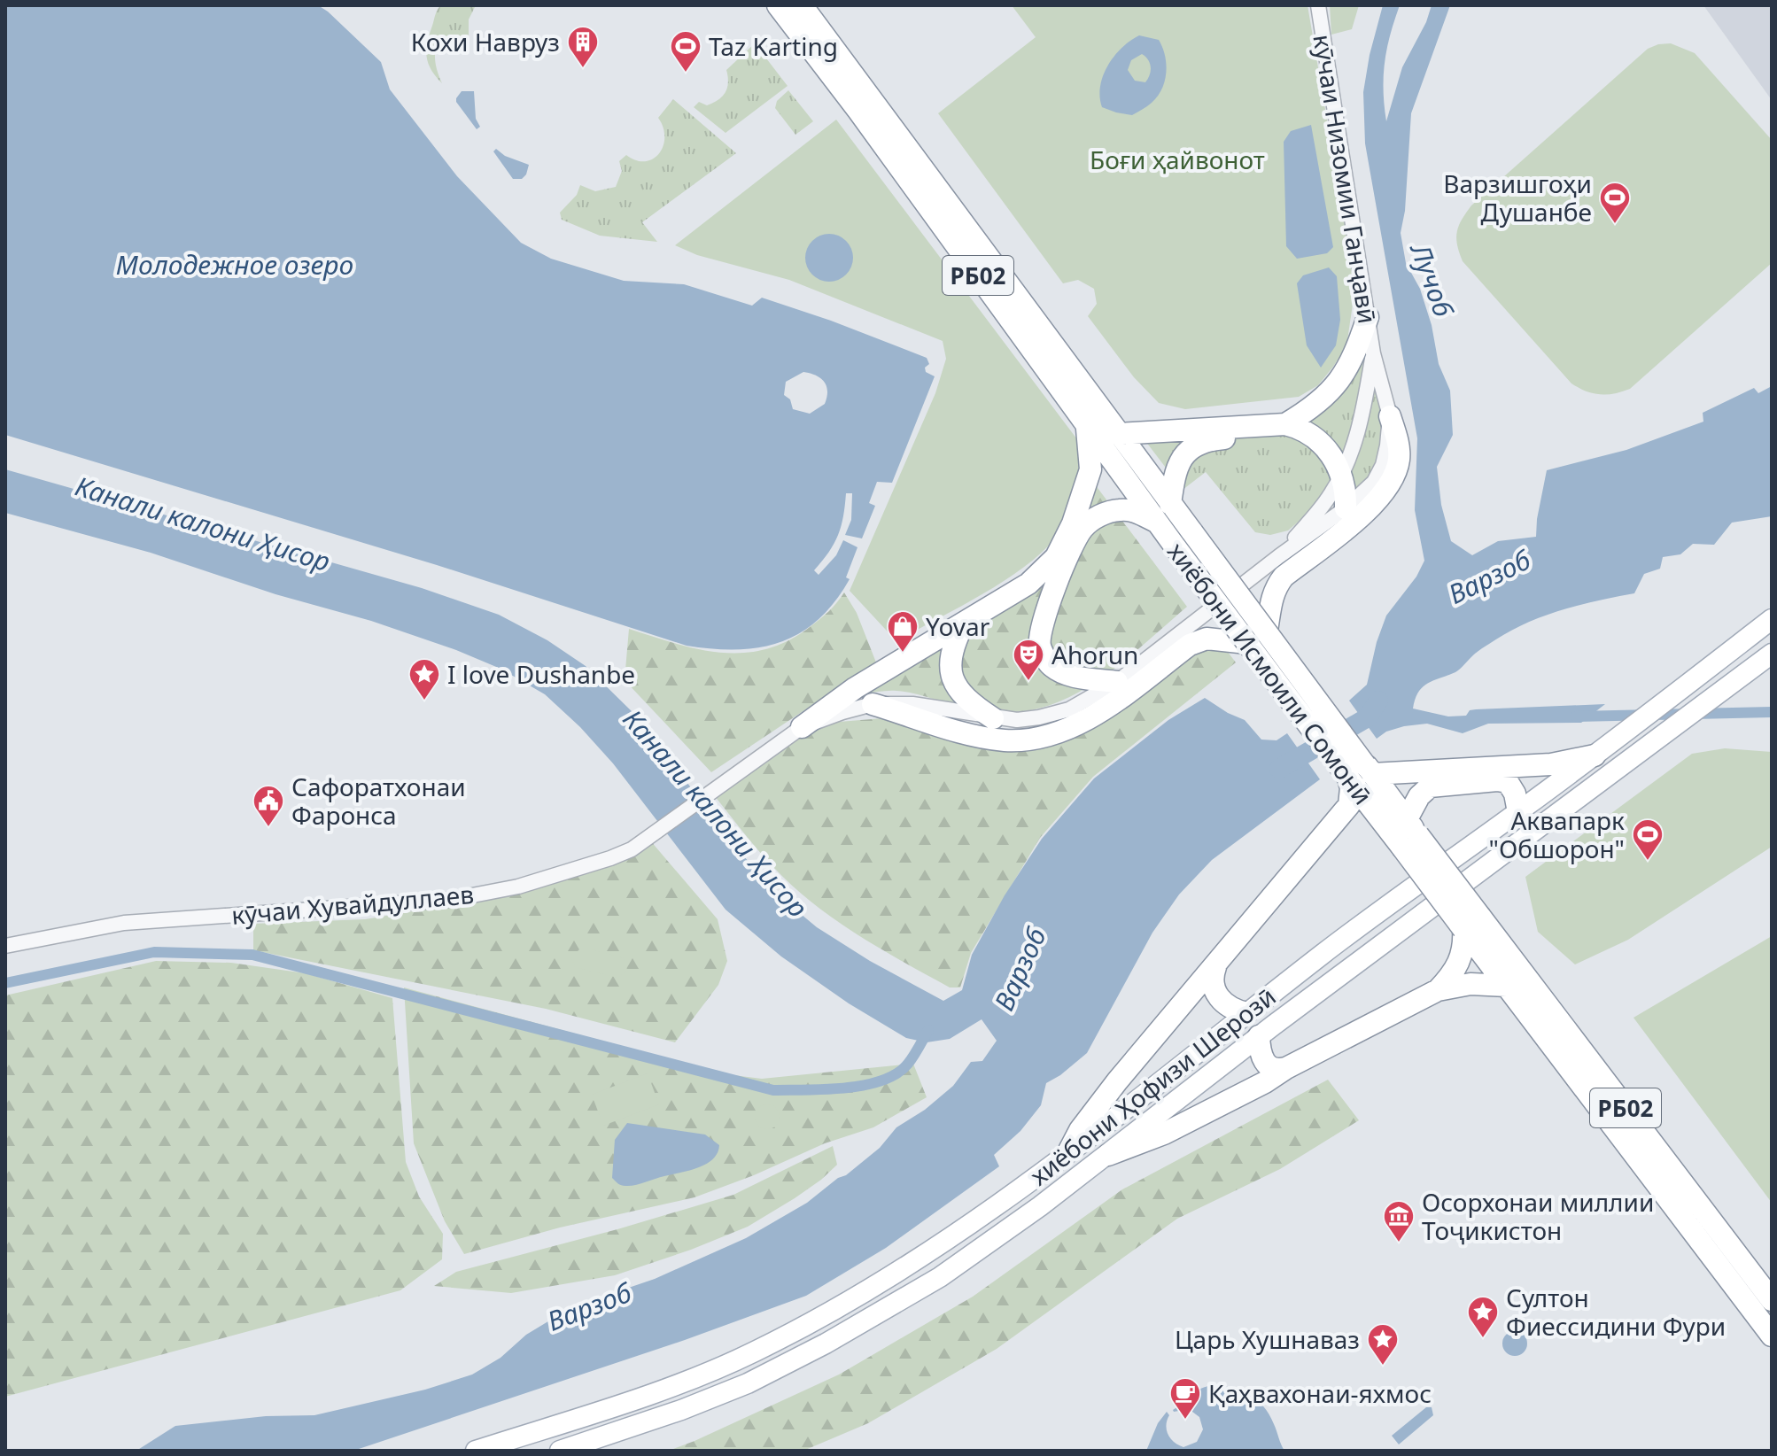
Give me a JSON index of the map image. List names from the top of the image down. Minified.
{"streets":{"highway":["РБ02","хиёбони Исмоили Сомонӣ"],"main road":["хиёбони Ҳофизи Шерозӣ"],"street":["кӯчаи Низомии Ганҷавӣ","кӯчаи Хувайдуллаев"]},"crossings":[["кӯчаи Низомии Ганҷавӣ","кӯчаи Хувайдуллаев"]],"water":["Молодежное озеро","Лучоб","Канали калони Ҳисор","Варзоб"],"parks":["Боғи ҳайвонот"],"places":{"building":["Кохи Навруз"],"sports":["Taz Karting","Варзишгоҳи Душанбе","Аквапарк \"Обшорон\""],"shop":["Yovar"],"theatre":["Ahorun"],"place":["I love Dushanbe","Султон Фиессидини Фури","Царь Хушнаваз"],"public building":["Сафоратхонаи Фаронса"],"museum":["Осорхонаи миллии Тоҷикистон"],"cafe":["Қаҳвахонаи-яхмос"]}}
